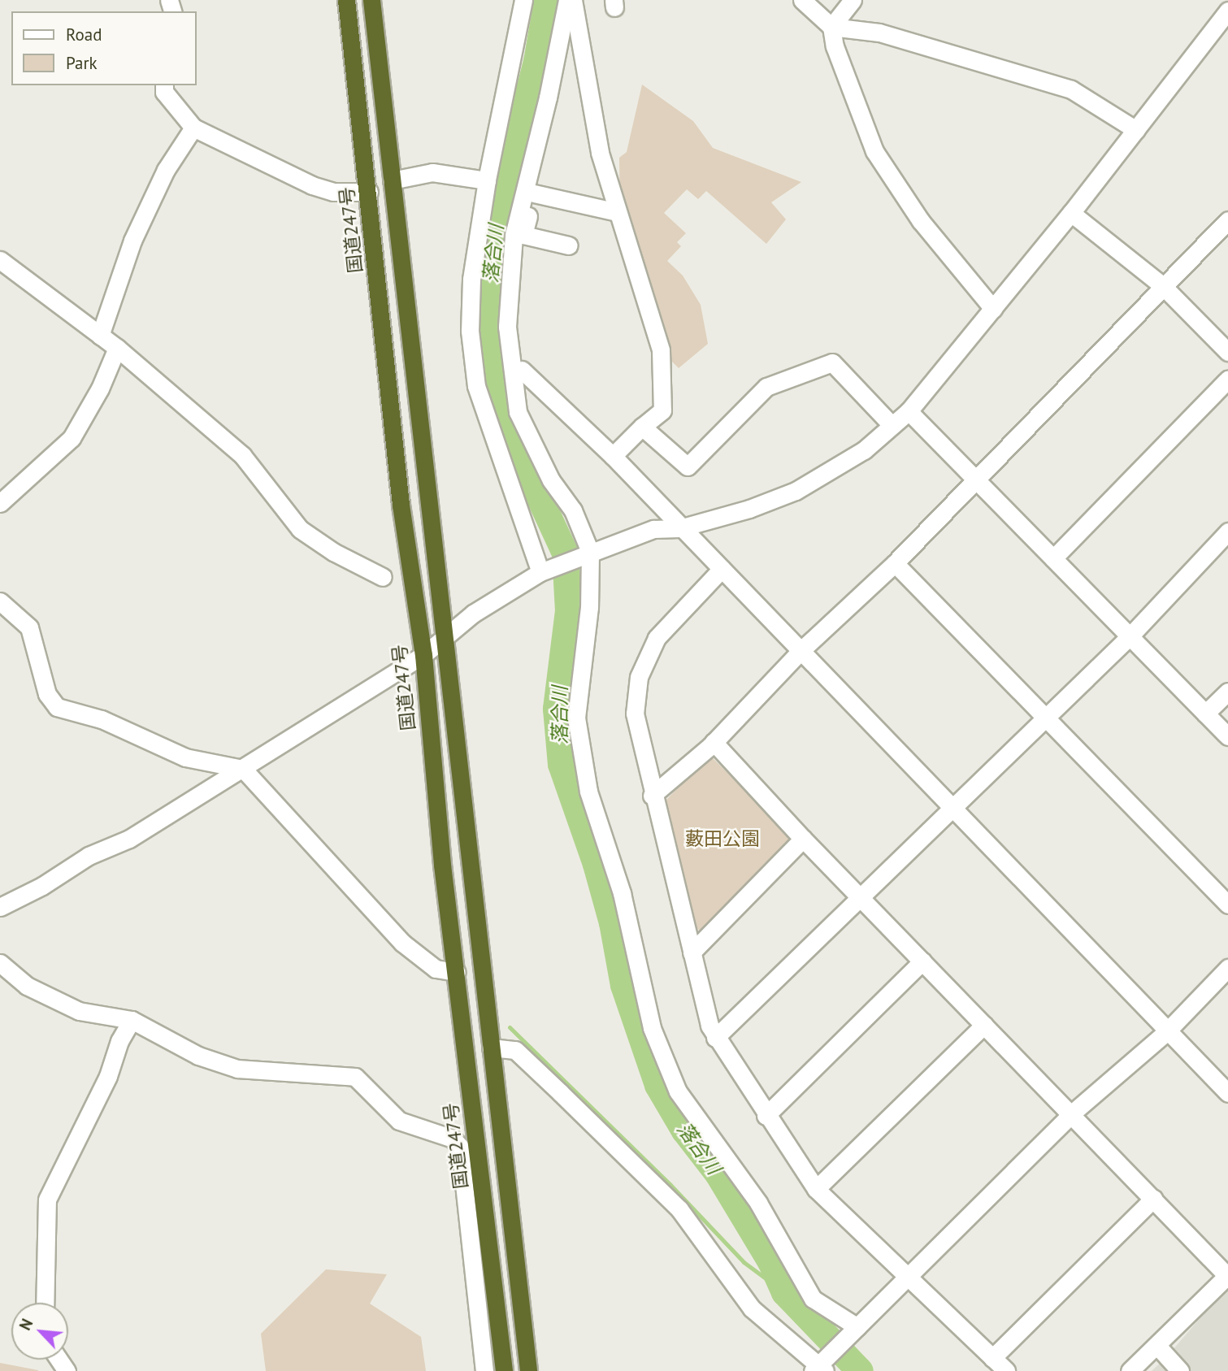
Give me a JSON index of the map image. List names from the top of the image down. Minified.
{"streets":{"highway":["国道247号"]},"water":["落合川"],"parks":["藪田公園"],"legend":["Road","Park"],"north":"top left"}
